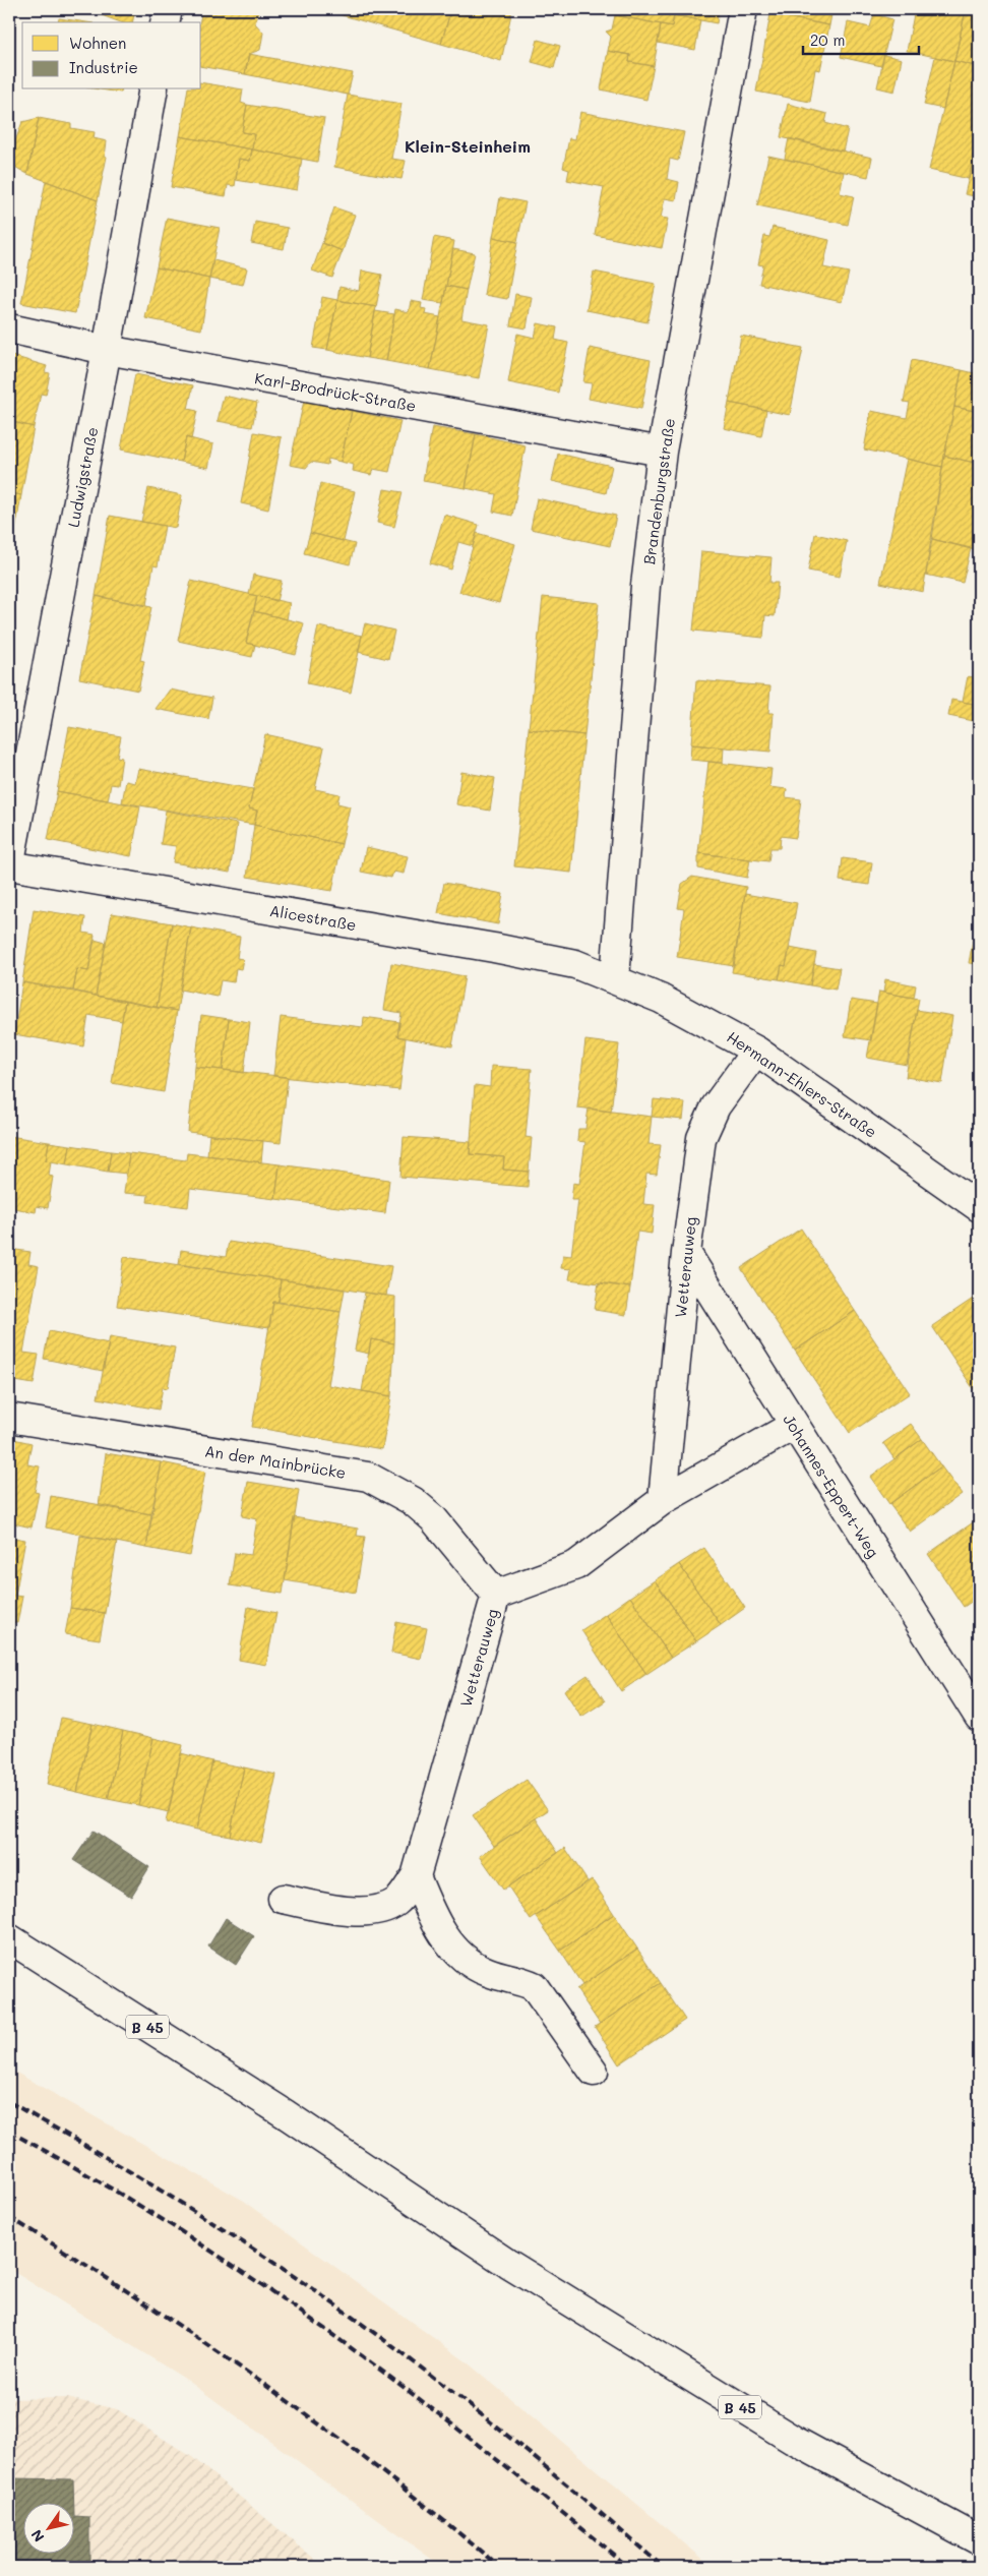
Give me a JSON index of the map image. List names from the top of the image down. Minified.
{"streets":{"street":["Karl-Brodrück-Straße","Ludwigstraße","Brandenburgstraße","Alicestraße","Hermann-Ehlers-Straße","Wetterauweg","An der Mainbrücke","Johannes-Eppert-Weg","B 45"]},"crossings":[["Karl-Brodrück-Straße","Ludwigstraße"],["Karl-Brodrück-Straße","Brandenburgstraße"],["Ludwigstraße","Alicestraße"],["Brandenburgstraße","Alicestraße"],["Brandenburgstraße","Hermann-Ehlers-Straße"],["Alicestraße","Hermann-Ehlers-Straße"],["Hermann-Ehlers-Straße","Wetterauweg"],["Wetterauweg","An der Mainbrücke"],["Wetterauweg","Johannes-Eppert-Weg"]],"districts":["Klein-Steinheim"],"legend":["Wohnen","Industrie"],"scale_bar":"20 m","north":"bottom left"}
